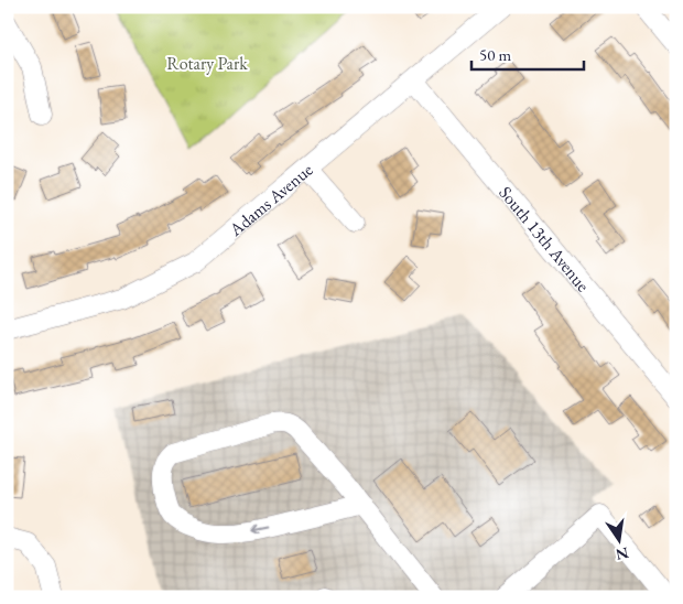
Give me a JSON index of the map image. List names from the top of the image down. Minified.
{"streets":{"street":["Adams Avenue","South 13th Avenue"]},"crossings":[["Adams Avenue","South 13th Avenue"]],"parks":["Rotary Park"],"scale_bar":"50 m","north":"bottom"}
